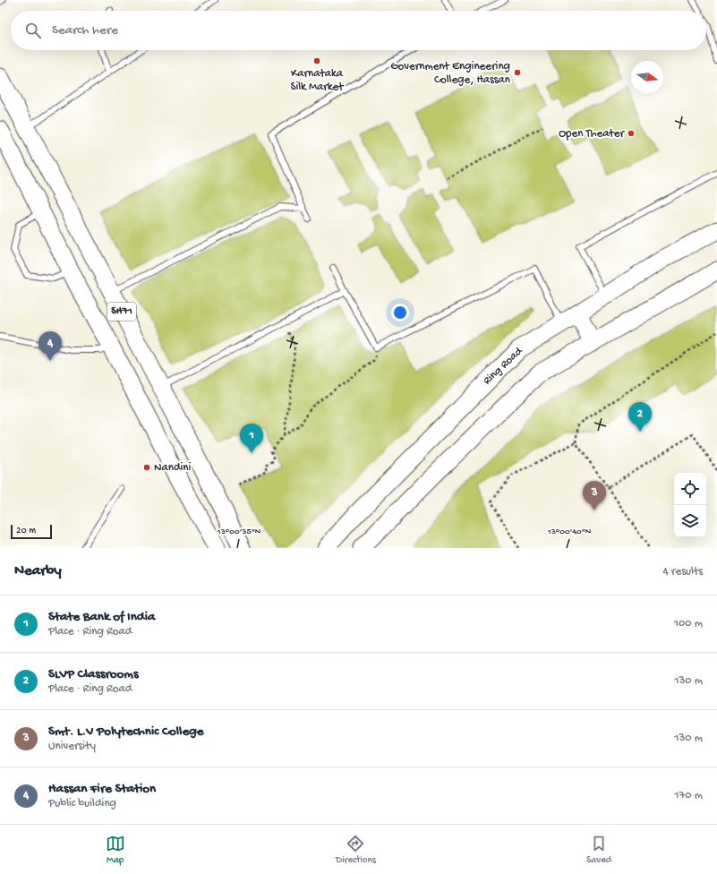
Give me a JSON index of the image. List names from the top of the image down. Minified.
{"streets":{"main road":["SH71","Ring Road"]},"places":["Karnataka Silk Market","Government Engineering College, Hassan","Open Theater","Nandini"],"scale_bar":"20 m","north":"right","page":{"search":"Search here","pins":["4","2","1","3"],"scale":"20 m","heading":["Nearby","4 results"],"list":[{"mark":"1","name":"State Bank of India","note":"Place · Ring Road","value":"100 m"},{"mark":"2","name":"SLVP Classrooms","note":"Place · Ring Road","value":"130 m"},{"mark":"3","name":"Smt. L.V Polytechnic College","note":"University","value":"130 m"},{"mark":"4","name":"Hassan Fire Station","note":"Public building","value":"170 m"}],"nav":["Map","Directions","Saved"]},"coordinates":["13°00'35\"N","13°00'40\"N"]}
